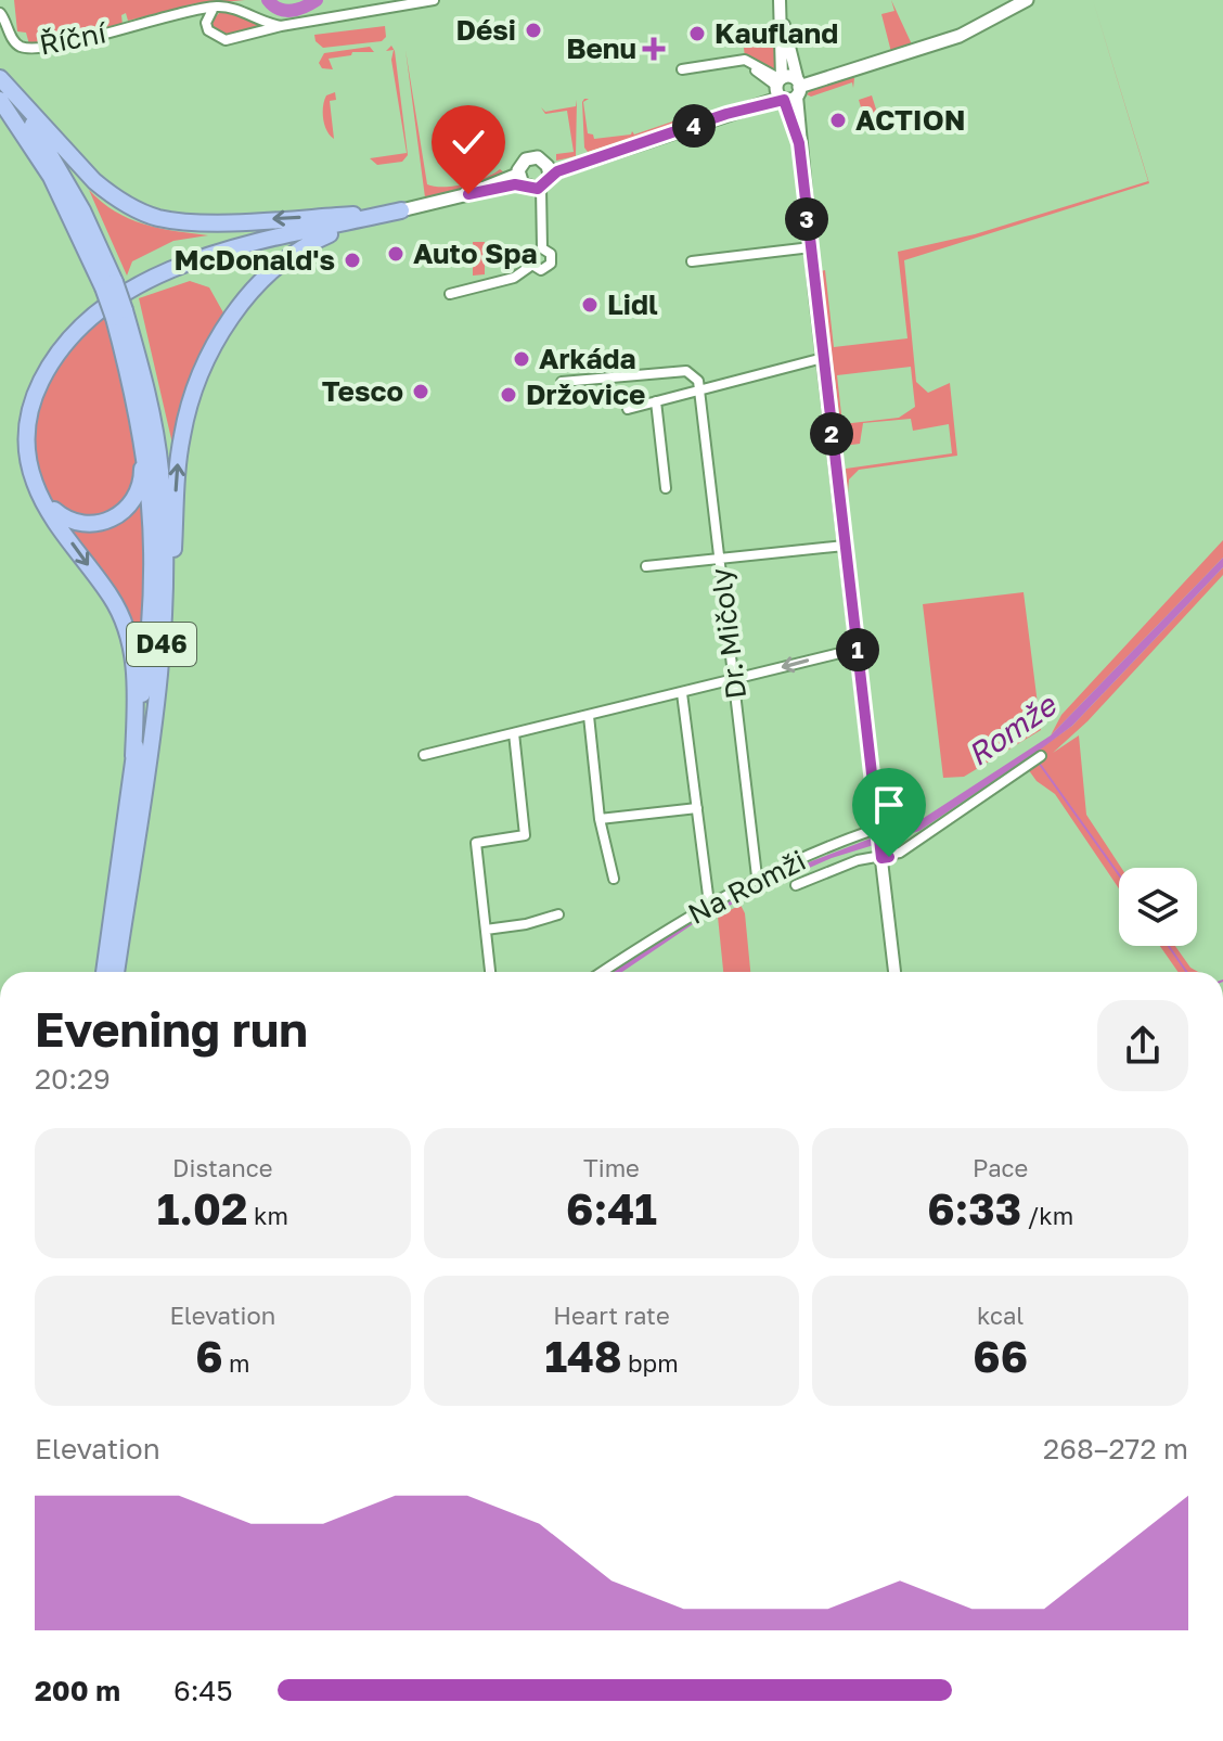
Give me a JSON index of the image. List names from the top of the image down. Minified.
{"streets":{"highway":["D46"],"street":["Říční","Dr. Mičoly","Na Romži"]},"crossings":[["Dr. Mičoly","Na Romži"]],"water":["Romže"],"places":{"other":["Dési","Kaufland","ACTION","Auto Spa","McDonald's","Lidl","Arkáda","Tesco","Držovice"],"health":["Benu"]},"page":{"pins":["4","3","2","1"],"heading":["Evening run","20:29"],"stats":[["Distance","1.02 km"],["Time","6:41"],["Pace","6:33 /km"],["Elevation","6 m"],["Heart rate","148 bpm"],["kcal","66"]],"chart":["Elevation","268–272 m"],"list":[{"name":"200 m","note":"6:45"}]}}
